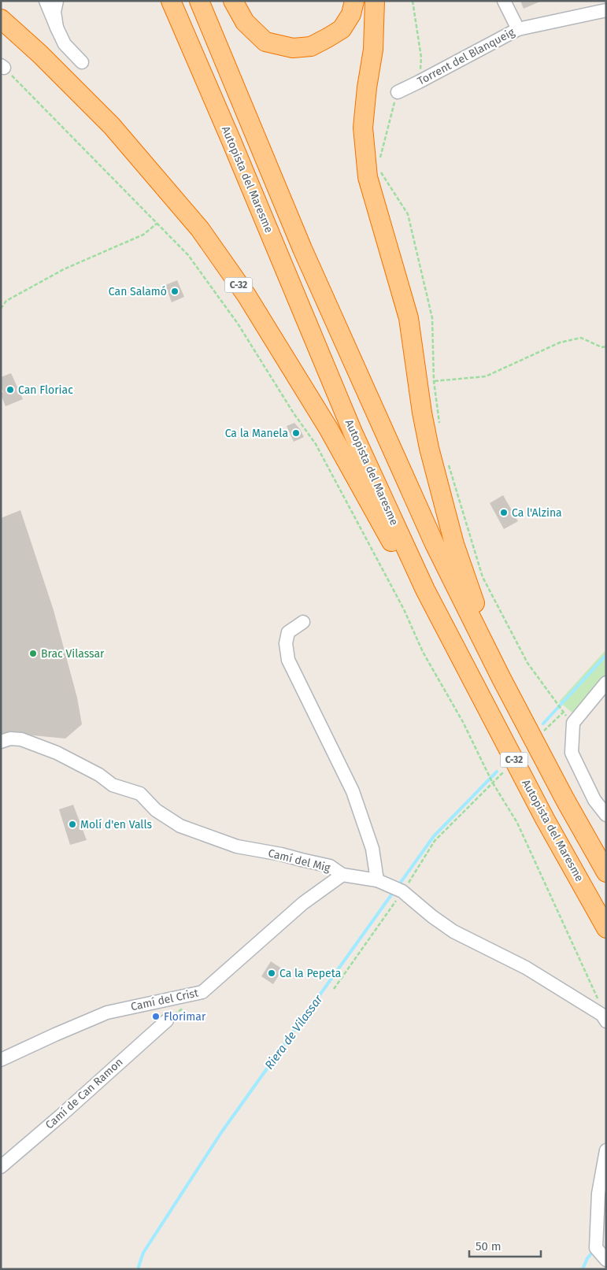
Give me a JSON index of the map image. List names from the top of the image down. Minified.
{"streets":{"highway":["Autopista del Maresme","C-32"],"street":["Torrent del Blanqueig","Camí del Mig","Camí del Crist","Camí de Can Ramon"]},"crossings":[["Autopista del Maresme","C-32"],["Camí del Mig","Camí del Crist"]],"water":["Riera de Vilassar"],"places":["Can Salamó","Can Floriac","Ca la Manela","Ca l'Alzina","Brac Vilassar","Molí d'en Valls","Ca la Pepeta","Florimar"],"scale_bar":"50 m"}
